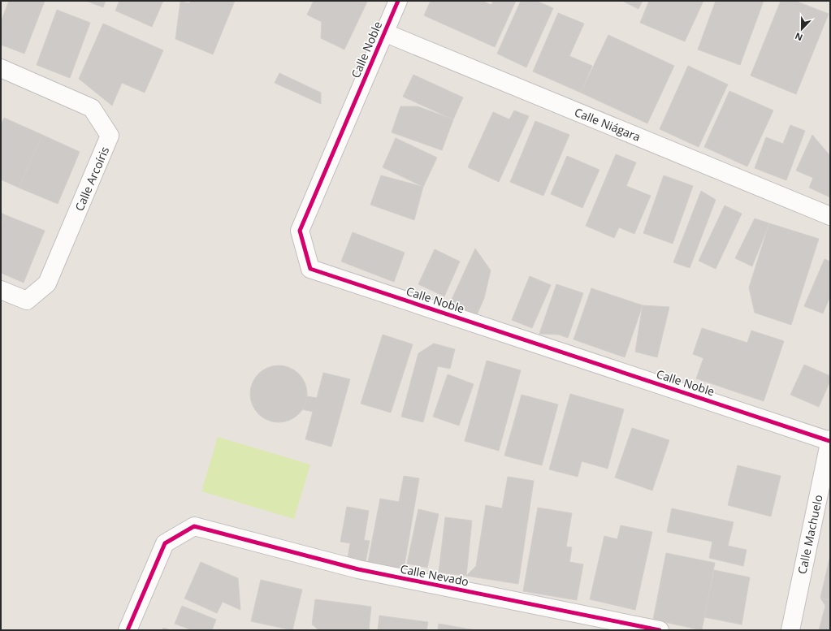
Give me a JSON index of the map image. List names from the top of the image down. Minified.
{"streets":{"street":["Calle Noble","Calle Niágara","Calle Arcoíris","Calle Machuelo","Calle Nevado"]},"crossings":[["Calle Noble","Calle Niágara"],["Calle Noble","Calle Machuelo"]],"north":"bottom"}
